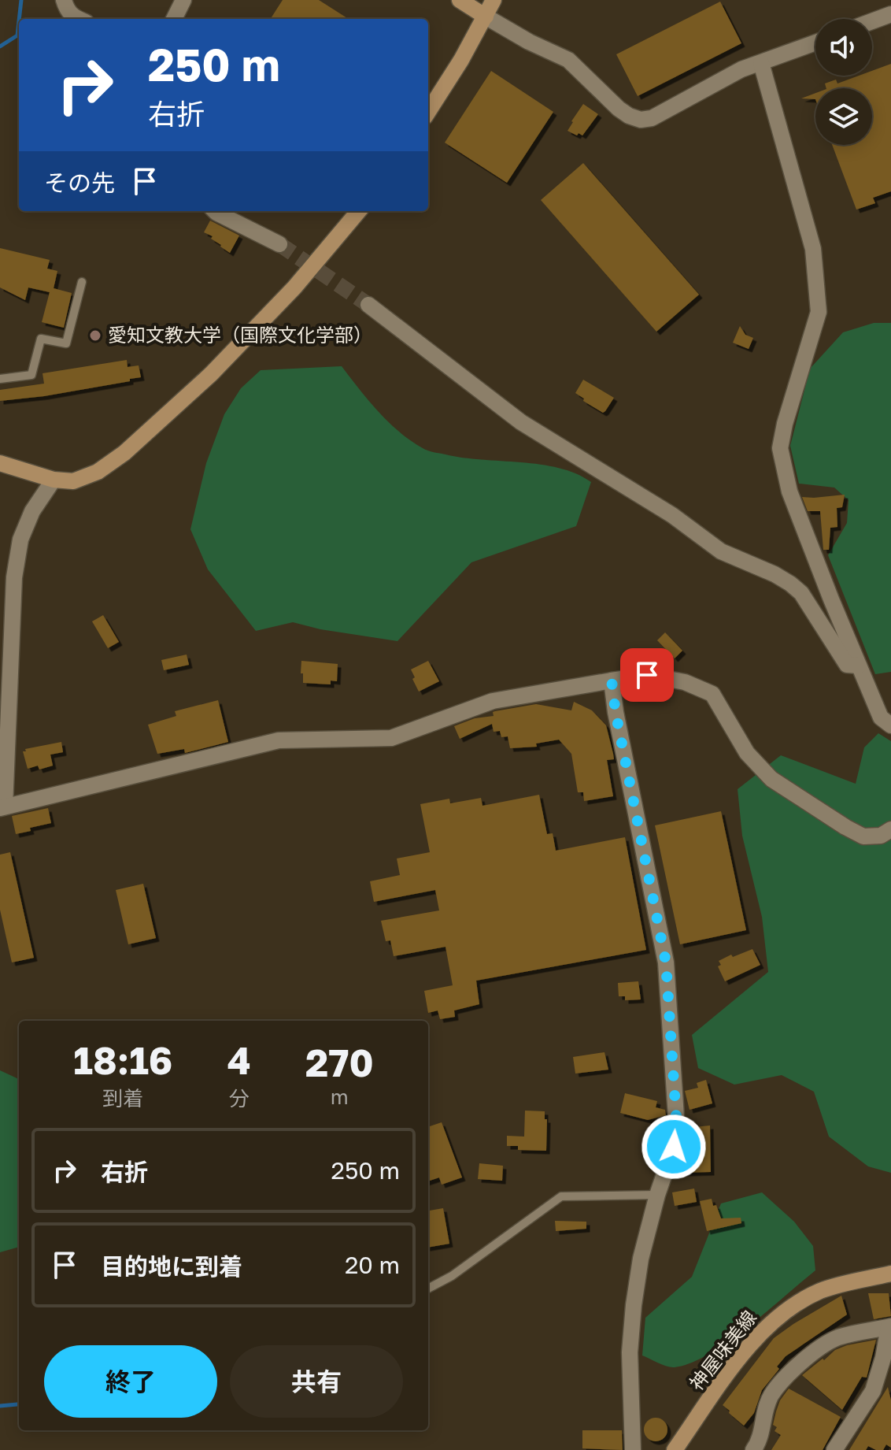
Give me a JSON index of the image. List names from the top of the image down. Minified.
{"streets":{"street":["神屋味美線"]},"places":["愛知文教大学（国際文化学部）"],"page":{"turn":["250 m","右折"],"then":"その先","eta":["18:16","到着","4","分","270","m"],"list":[{"name":"右折","value":"250 m"},{"name":"目的地に到着","value":"20 m"}],"buttons":["終了","共有"]}}
